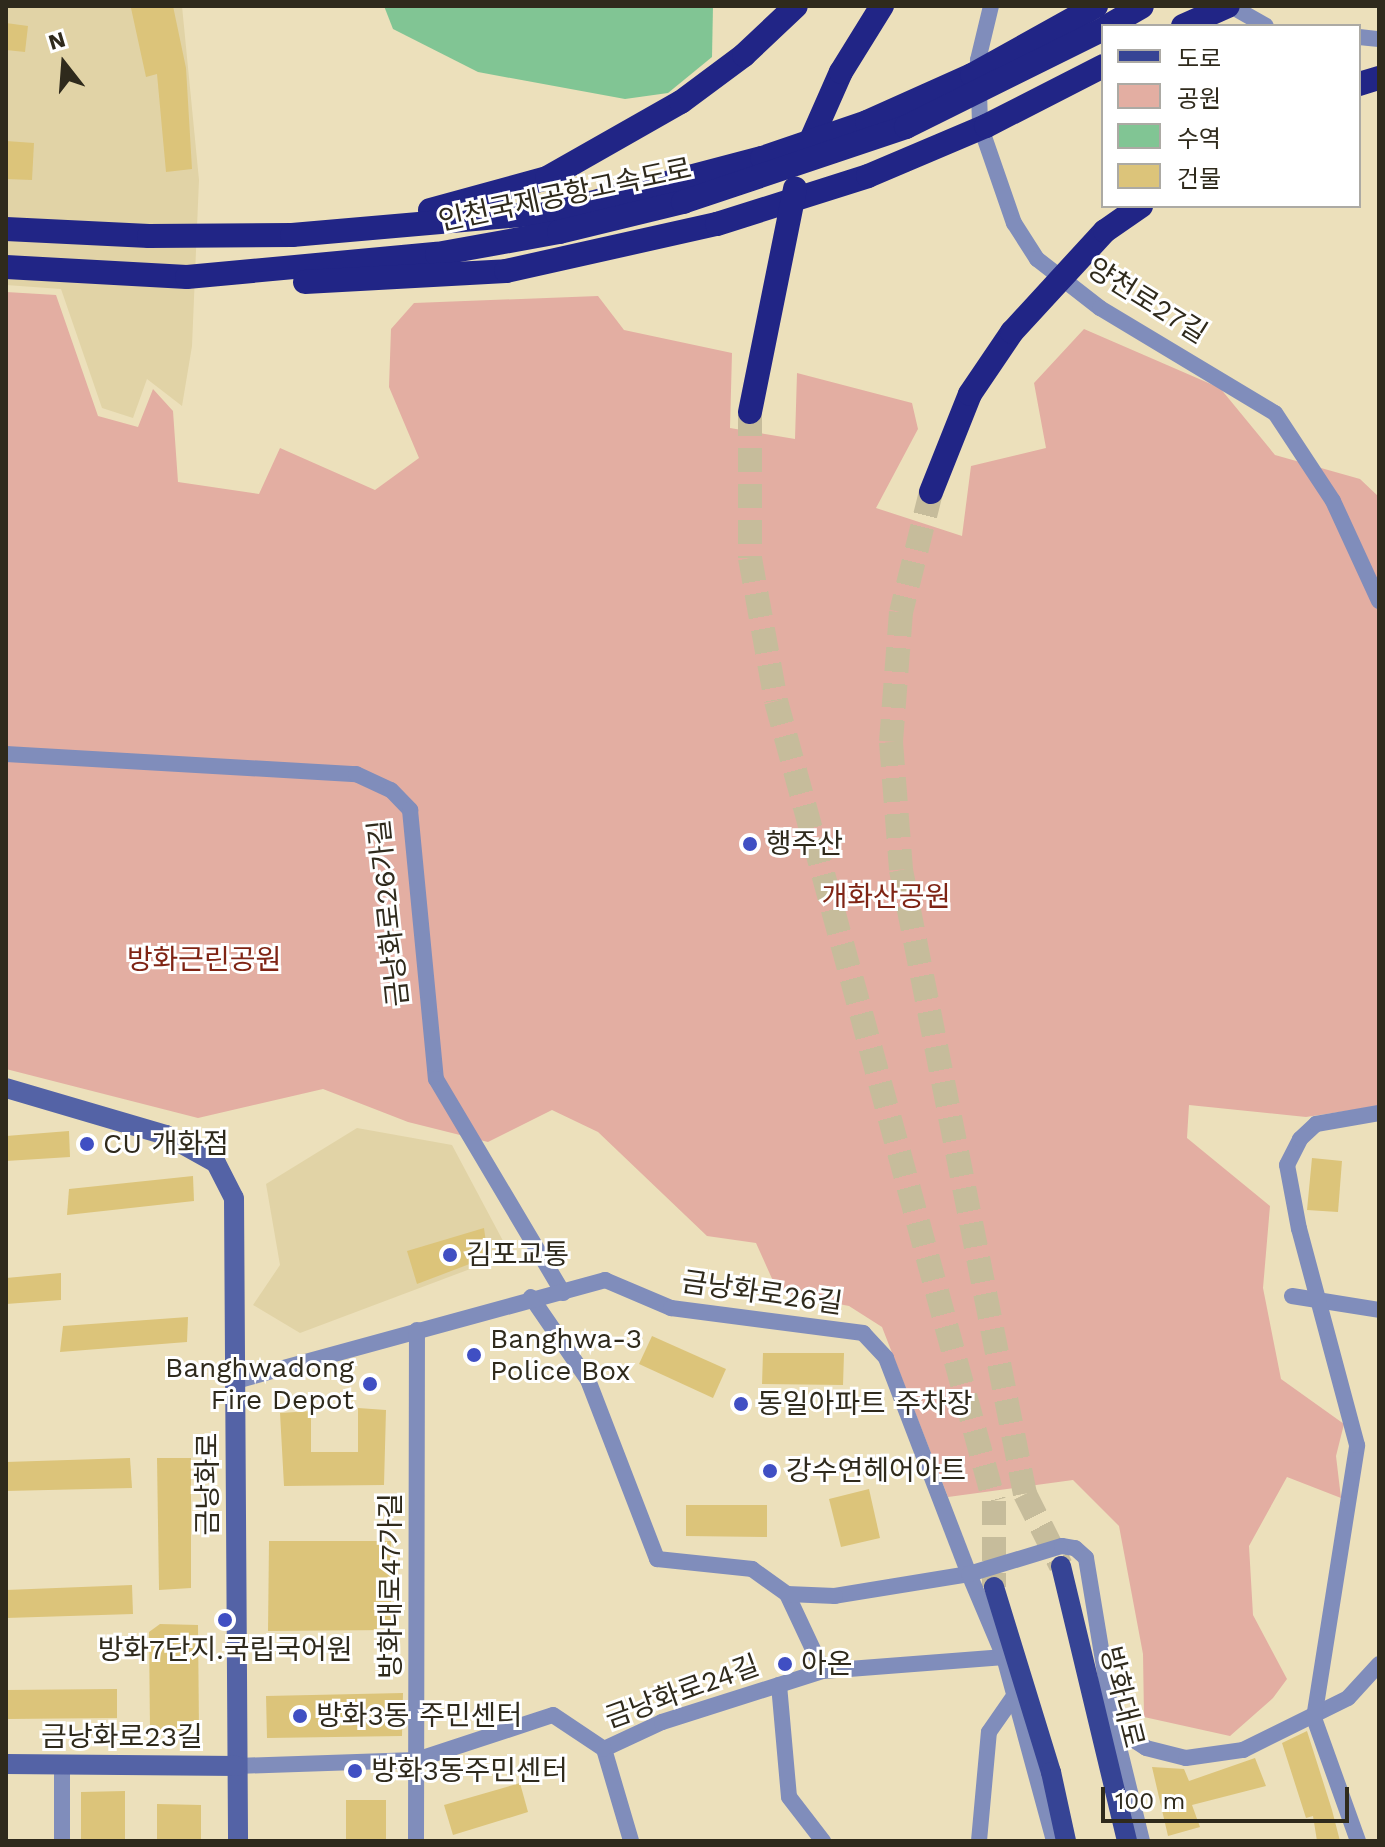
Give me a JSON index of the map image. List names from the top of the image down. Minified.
{"streets":{"highway":["인천국제공항고속도로"],"main road":["방화대로"],"street":["양천로27길","금낭화로26가길","금낭화로26길","금낭화로","방화대로47가길","금낭화로24길","금낭화로23길"]},"crossings":[["금낭화로26가길","금낭화로26길"],["금낭화로26길","금낭화로"],["금낭화로26길","방화대로47가길"],["금낭화로","금낭화로24길"],["금낭화로","금낭화로23길"],["방화대로47가길","금낭화로24길"],["금낭화로24길","금낭화로23길"]],"parks":["개화산공원","방화근린공원"],"places":["행주산","CU 개화점","김포교통","Banghwa-3 Police Box","Banghwadong Fire Depot","동일아파트 주차장","강수연헤어아트","방화7단지.국립국어원","아온","방화3동 주민센터","방화3동주민센터"],"legend":["도로","공원","수역","건물"],"scale_bar":"100 m","north":"top"}
